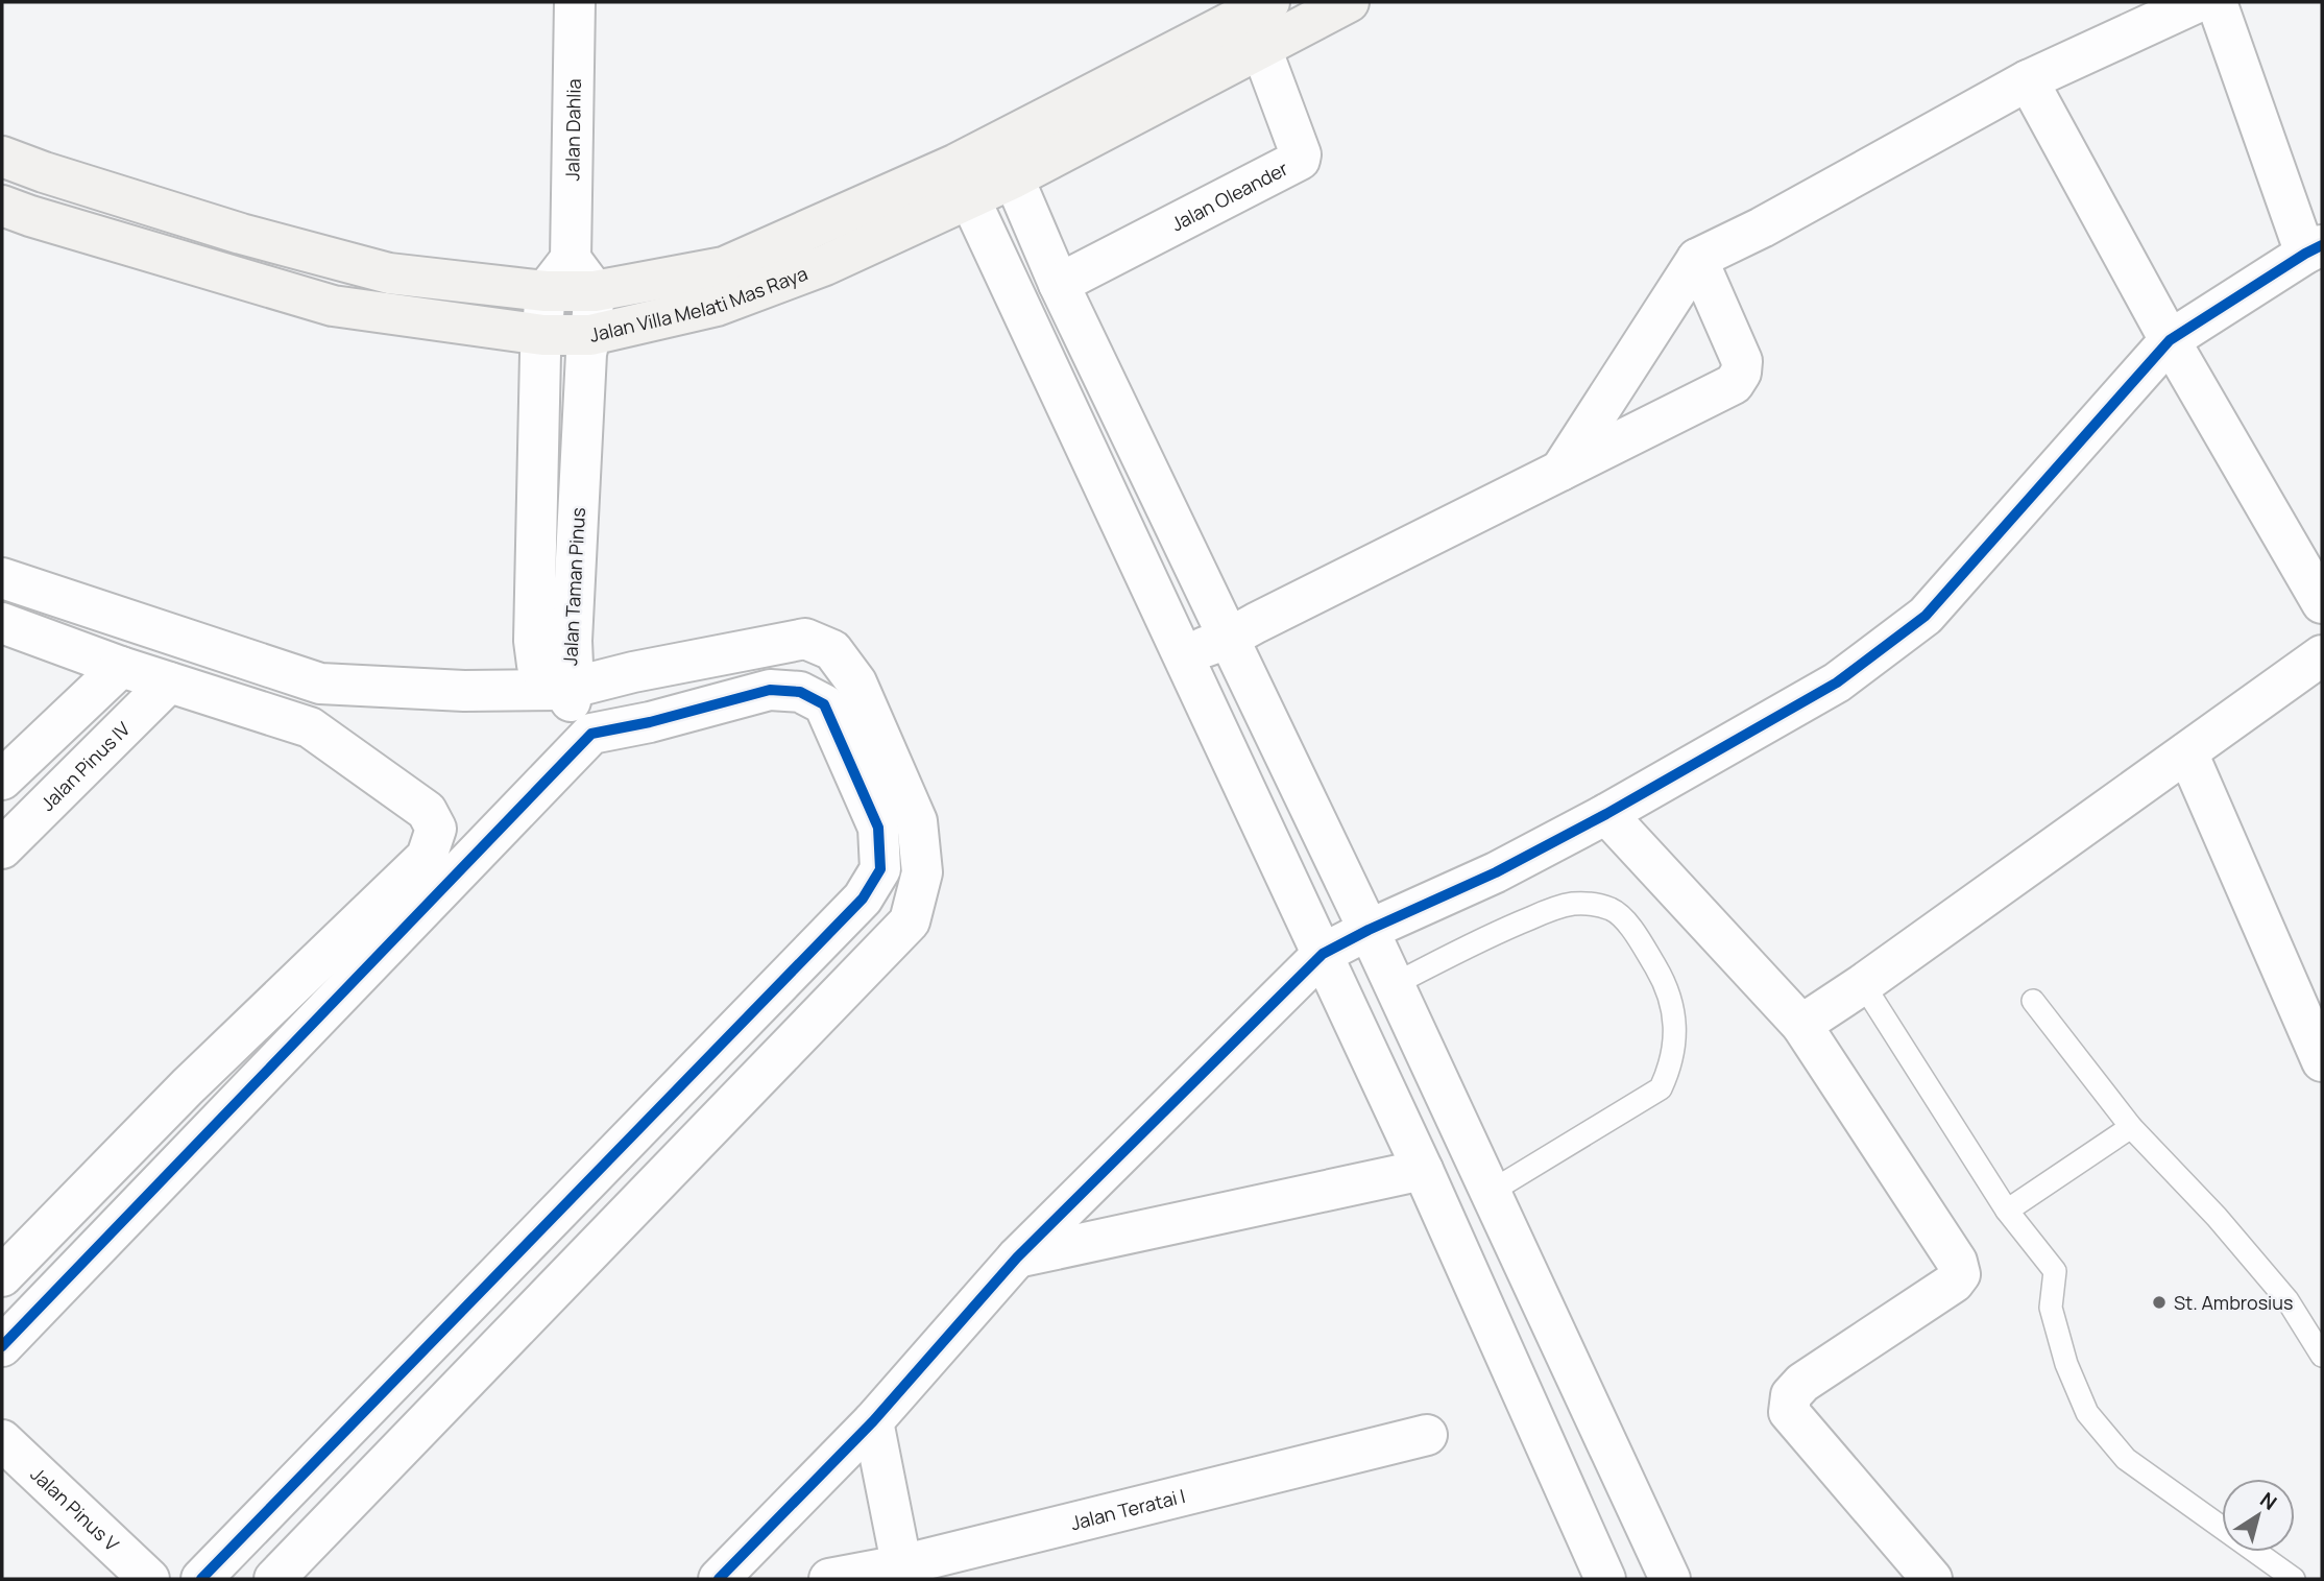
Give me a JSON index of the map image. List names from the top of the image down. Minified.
{"streets":{"street":["Jalan Dahlia","Jalan Oleander","Jalan Villa Melati Mas Raya","Jalan Taman Pinus","Jalan Pinus IV","Jalan Teratai I","Jalan Pinus V"]},"crossings":[["Jalan Oleander","Jalan Villa Melati Mas Raya"],["Jalan Villa Melati Mas Raya","Jalan Taman Pinus"]],"places":["St. Ambrosius"],"north":"top right"}
